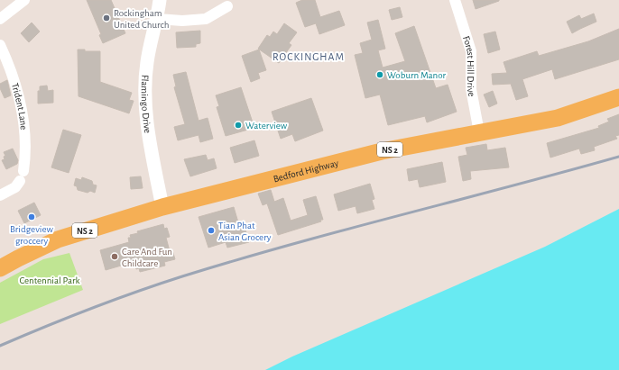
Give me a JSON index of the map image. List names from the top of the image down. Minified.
{"streets":{"main road":["NS 2","Bedford Highway"],"street":["Forest Hill Drive","Flamingo Drive","Trident Lane"]},"crossings":[["Forest Hill Drive","Bedford Highway"],["Flamingo Drive","Bedford Highway"]],"districts":["ROCKINGHAM"],"parks":["Centennial Park"],"places":["Rockingham United Church","Woburn Manor","Waterview","Bridgeview groccery","Tian Phat Asian Grocery","Care And Fun Childcare"]}
